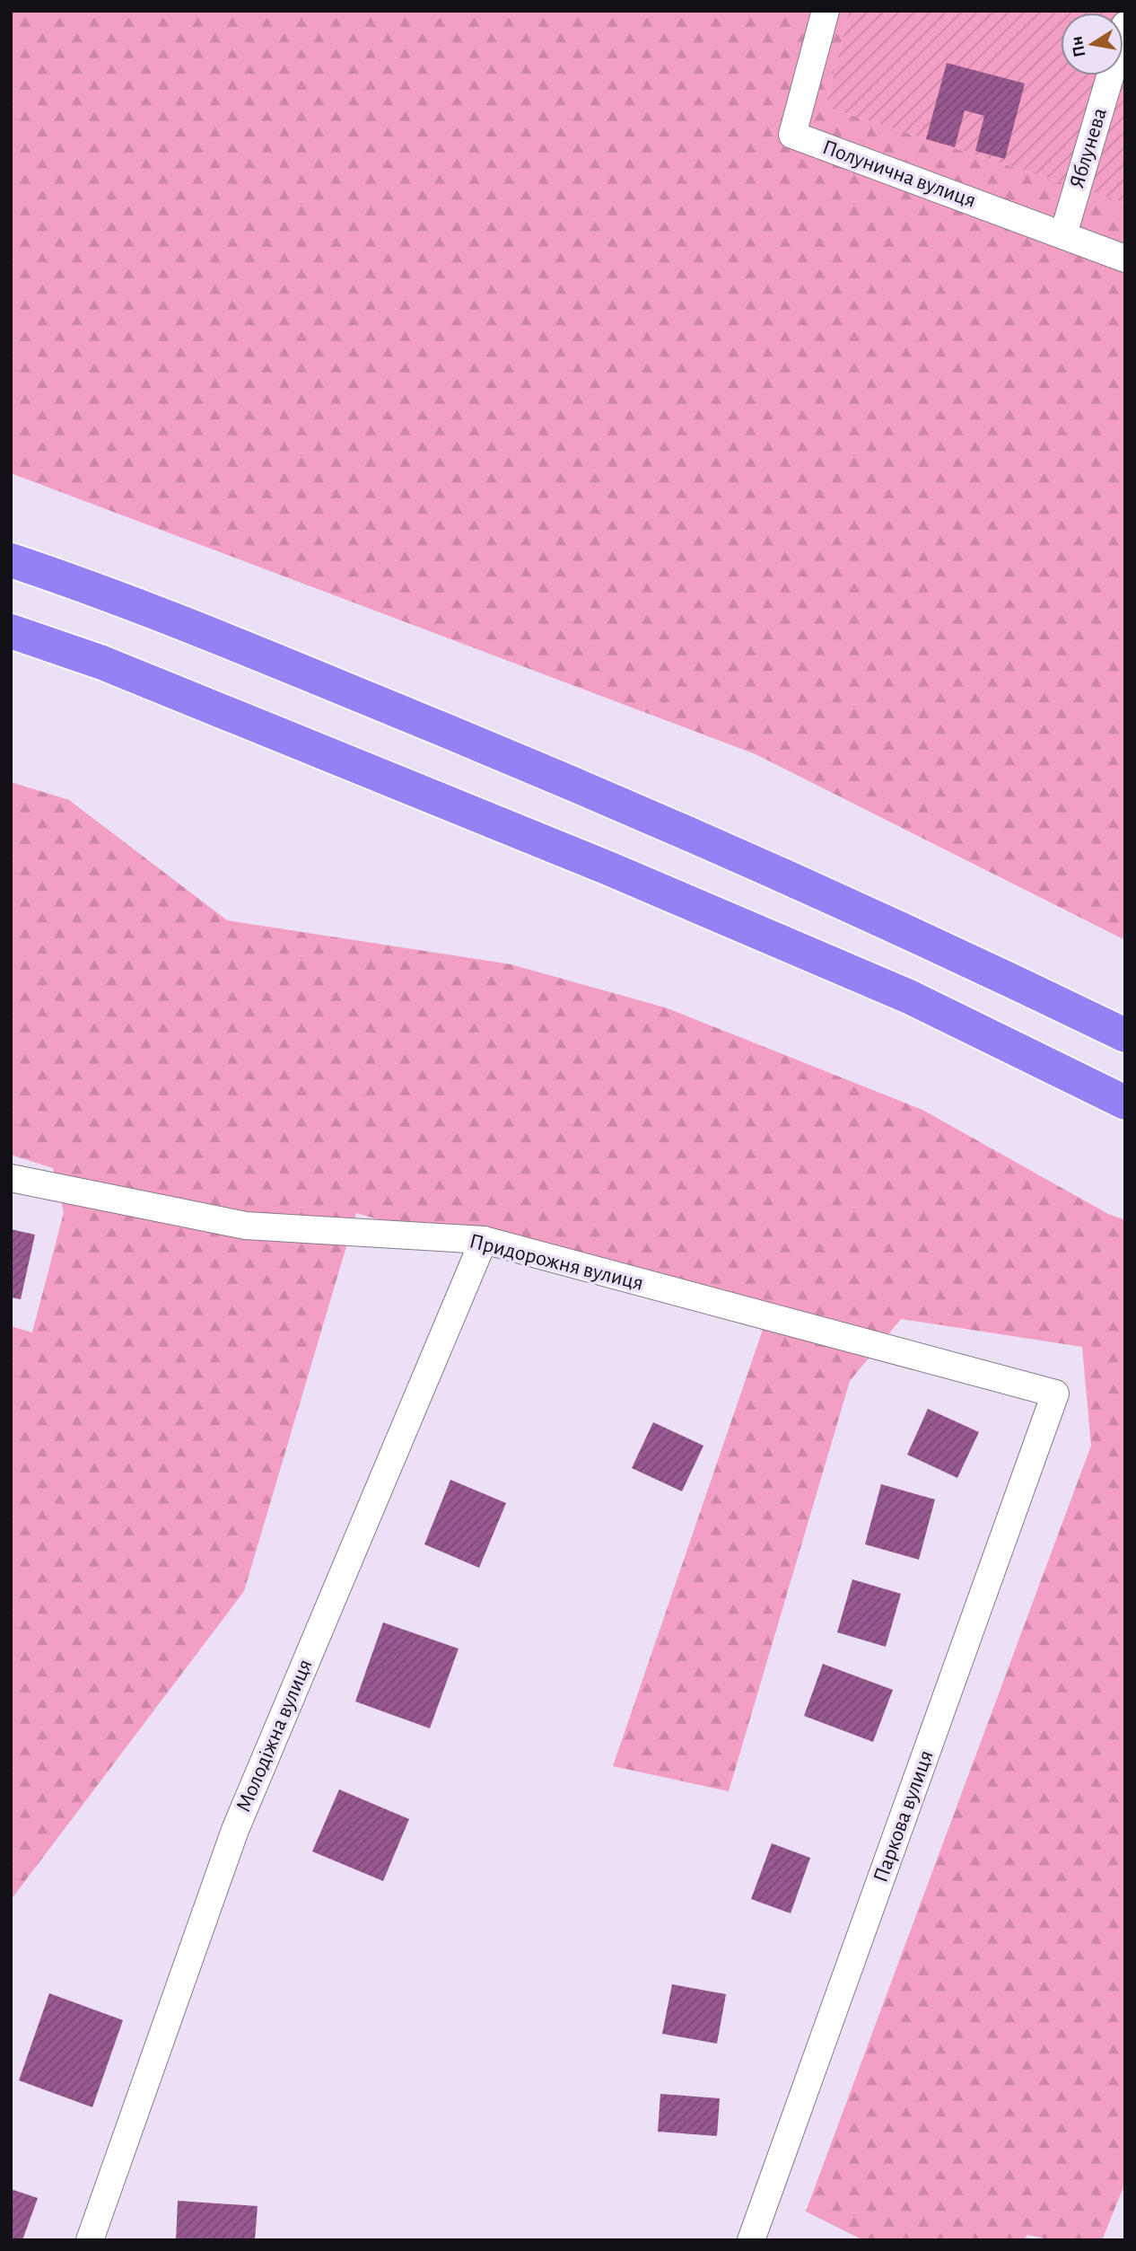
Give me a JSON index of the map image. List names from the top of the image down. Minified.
{"streets":{"street":["Яблунева","Полунична вулиця","Придорожня вулиця","Молодіжна вулиця","Паркова вулиця"]},"crossings":[["Яблунева","Полунична вулиця"],["Придорожня вулиця","Молодіжна вулиця"],["Придорожня вулиця","Паркова вулиця"]],"north":"left"}
